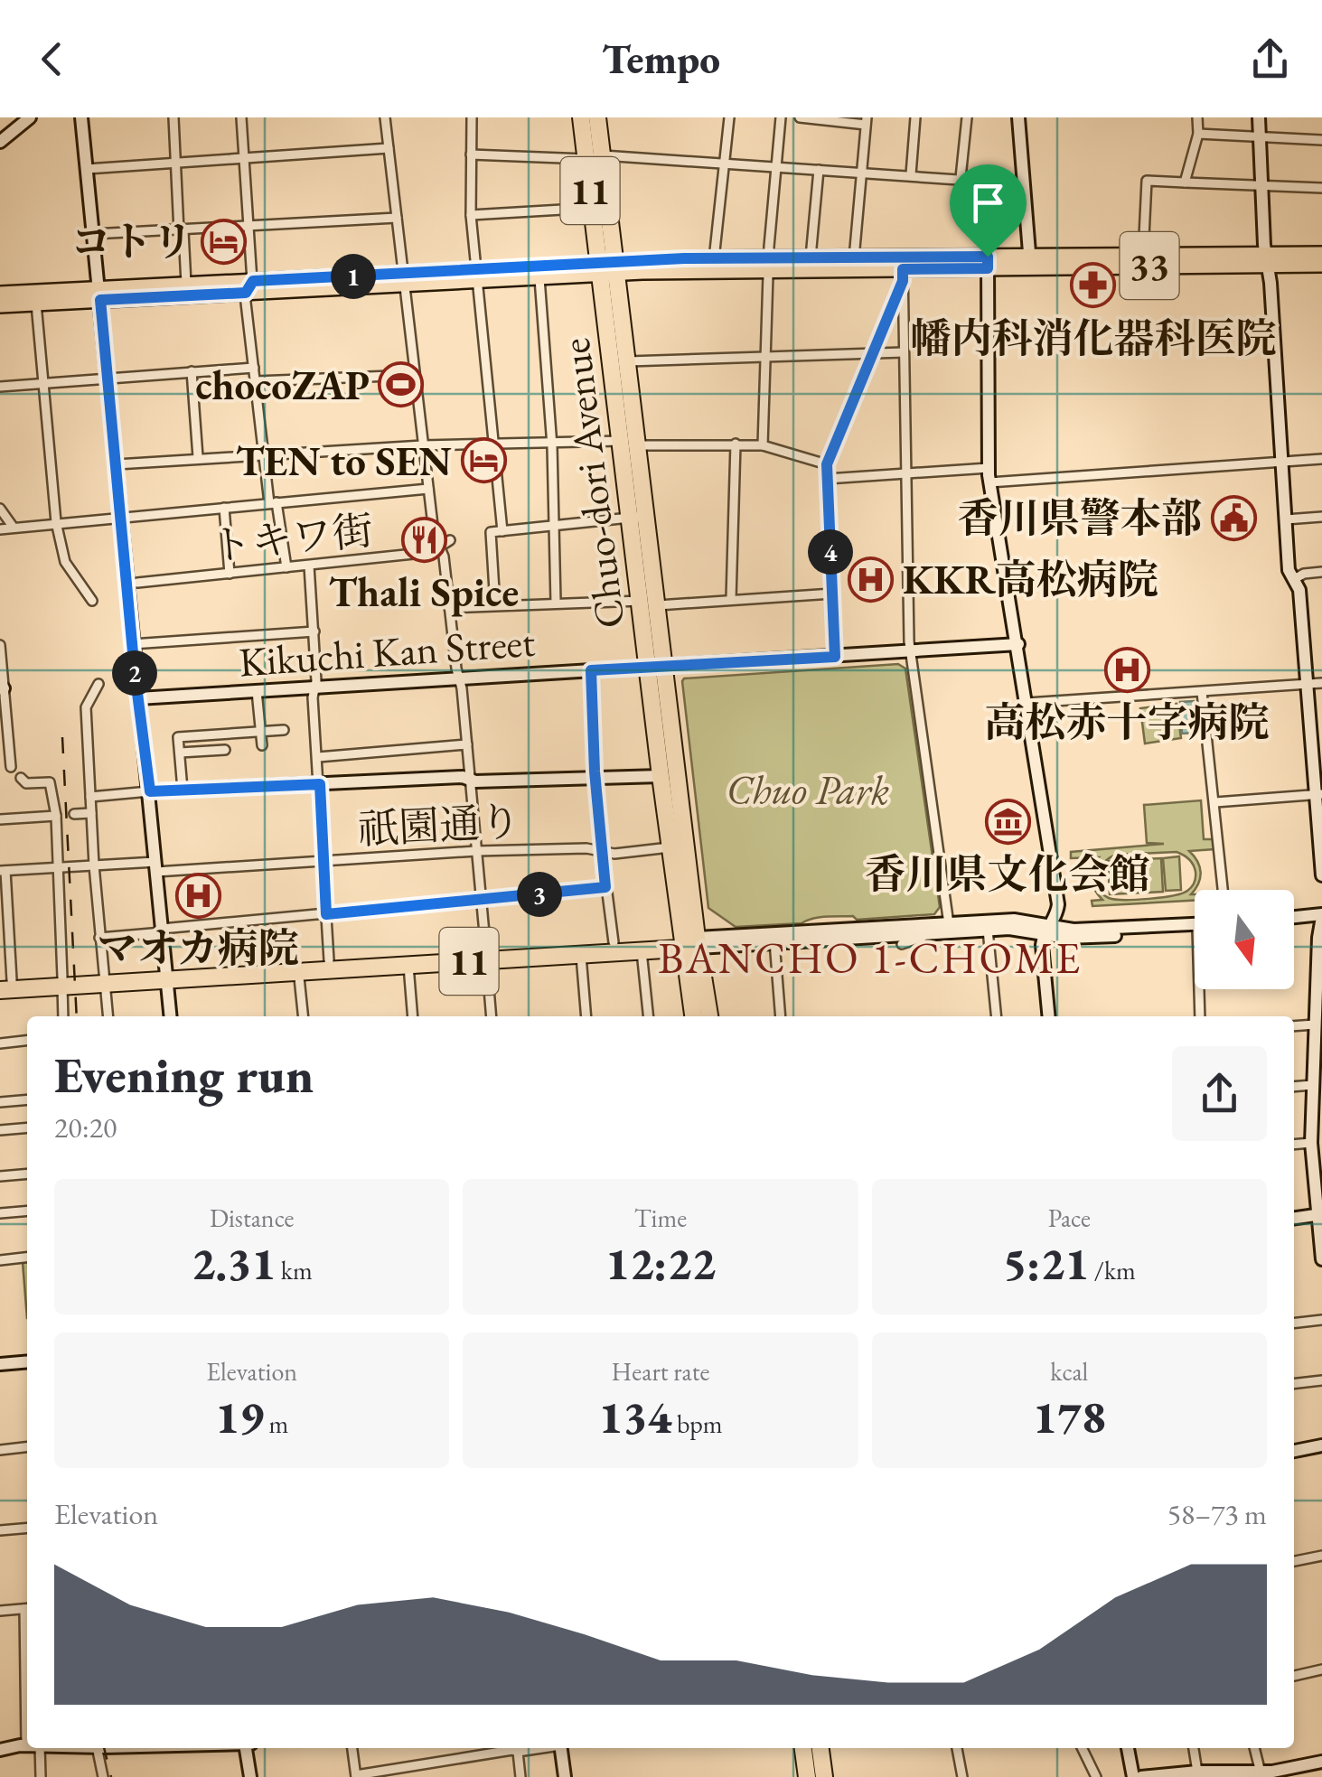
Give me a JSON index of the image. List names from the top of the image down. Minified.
{"streets":{"highway":["11","Chuo-dori Avenue"],"main road":["33"],"street":["トキワ街","Kikuchi Kan Street","祇園通り"]},"crossings":[["11","Chuo-dori Avenue"],["33","Chuo-dori Avenue"],["Chuo-dori Avenue","Kikuchi Kan Street"],["Chuo-dori Avenue","祇園通り"]],"districts":["BANCHO 1-CHOME"],"parks":["Chuo Park"],"places":{"hotel":["コトリ","TEN to SEN"],"pharmacy":["幡内科消化器科医院"],"sports":["chocoZAP"],"public building":["香川県警本部"],"restaurant":["Thali Spice"],"hospital":["KKR高松病院","高松赤十字病院","マオカ病院"],"museum":["香川県文化会館"]},"north":"bottom","page":{"header":"Tempo","pins":["1","4","2","3"],"heading":["Evening run","20:20"],"stats":[["Distance","2.31 km"],["Time","12:22"],["Pace","5:21 /km"],["Elevation","19 m"],["Heart rate","134 bpm"],["kcal","178"]],"chart":["Elevation","58–73 m"]}}
